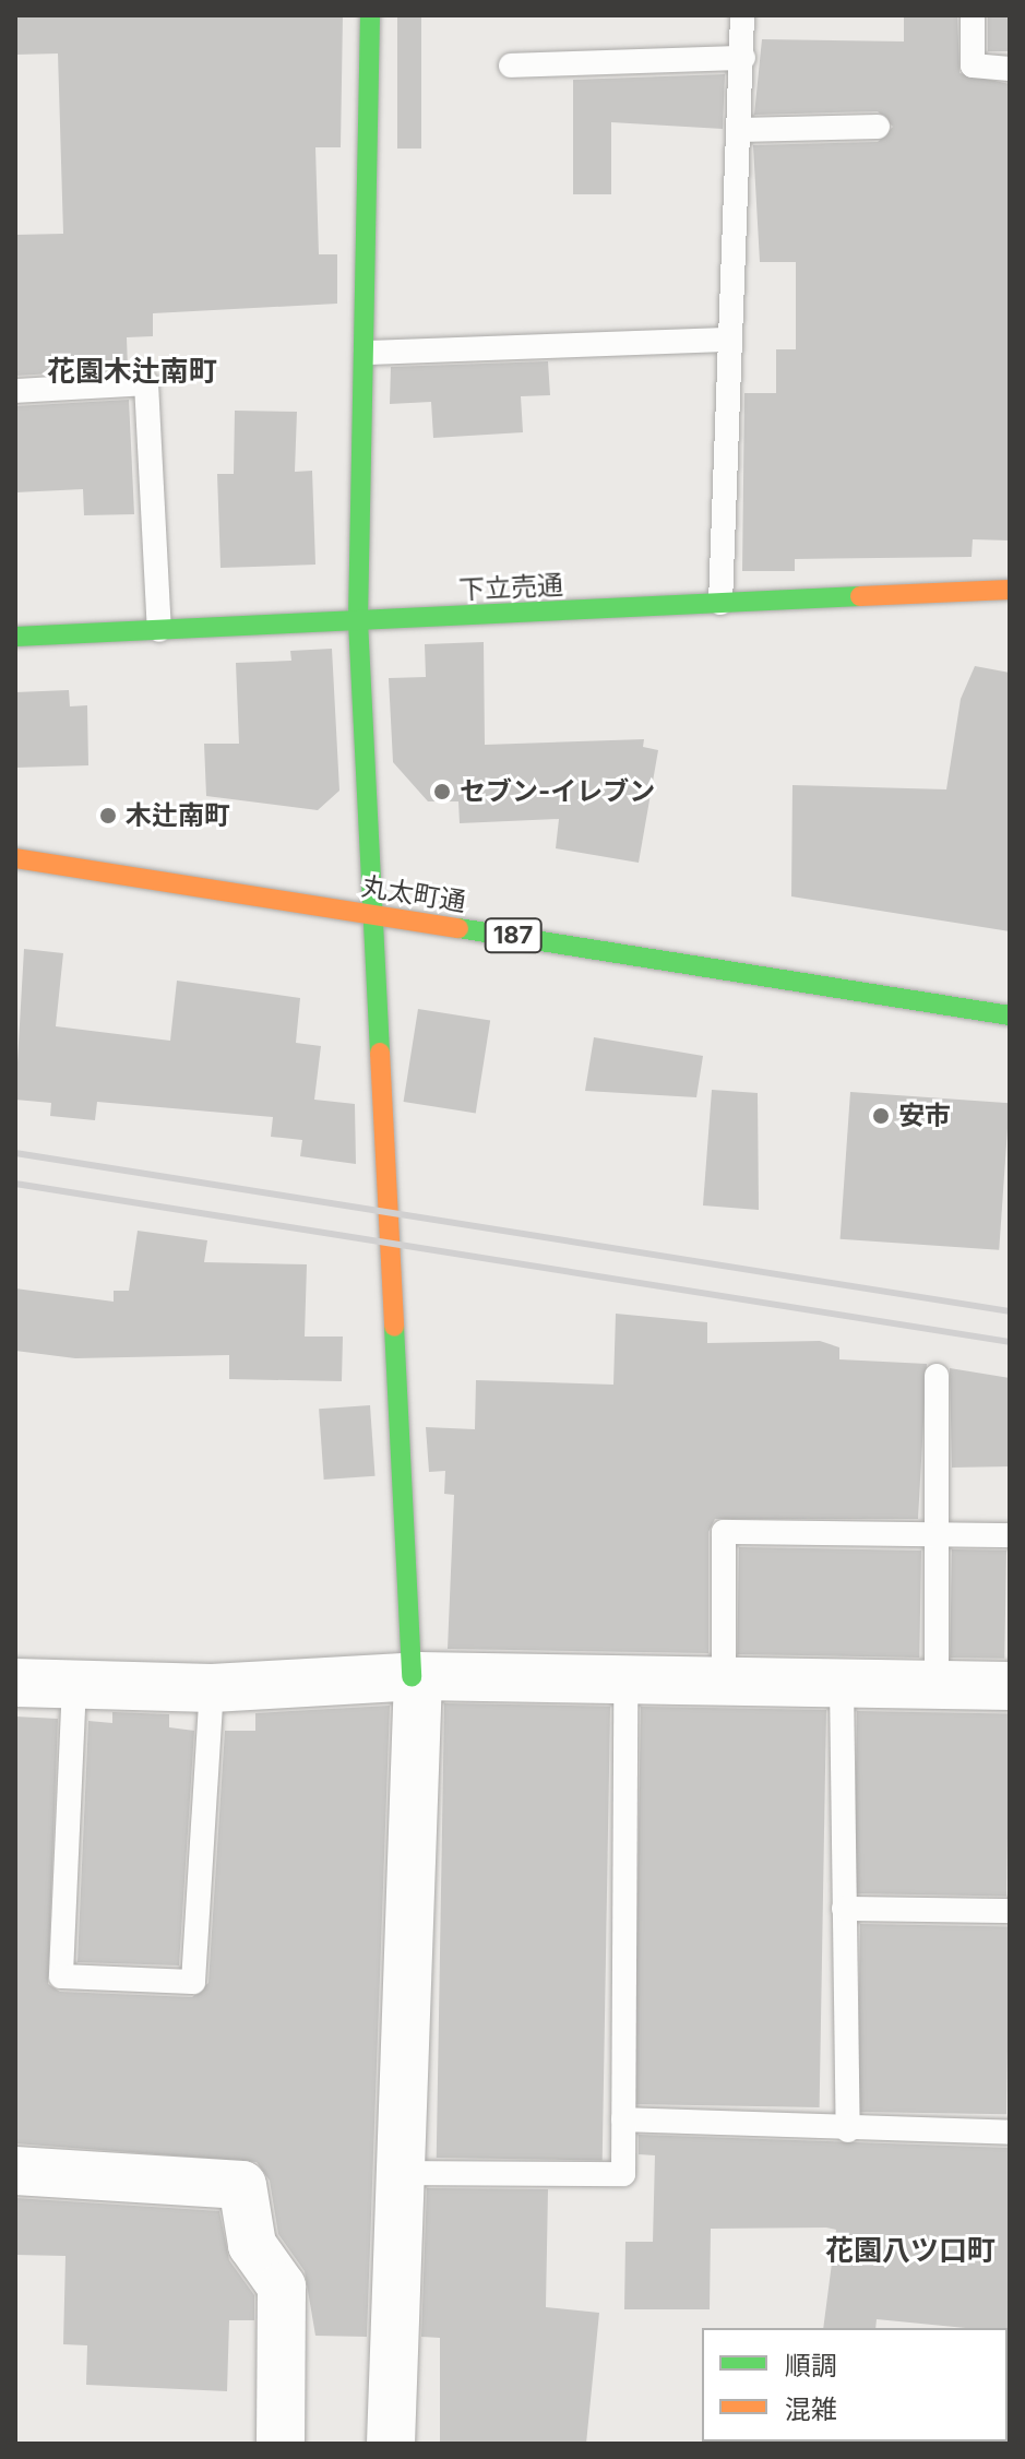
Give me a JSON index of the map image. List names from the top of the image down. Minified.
{"streets":{"street":["下立売通","丸太町通","187"]},"districts":["花園木辻南町","花園八ツ口町"],"places":["セブン-イレブン","木辻南町","安市"],"legend":["順調","混雑"]}
